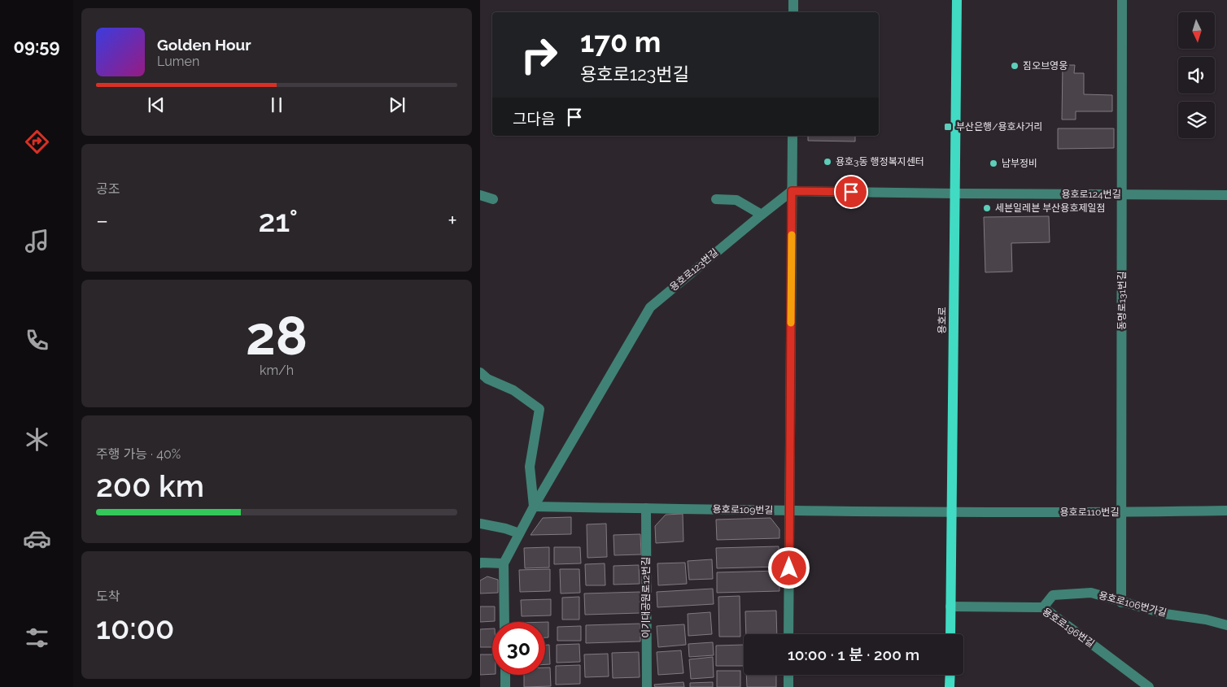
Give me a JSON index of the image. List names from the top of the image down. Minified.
{"streets":{"main road":["용호로"],"street":["용호로124번길","용호로123번길","동명로131번길","용호로109번길","용호로110번길","이기대공원로12번길","용호로106번가길","용호로196번길"]},"crossings":[["용호로124번길","동명로131번길"],["용호로124번길","용호로"],["용호로123번길","용호로109번길"],["동명로131번길","용호로110번길"],["동명로131번길","용호로106번가길"],["용호로","용호로109번길"],["용호로","용호로110번길"],["용호로","용호로196번길"],["용호로109번길","용호로110번길"],["용호로109번길","이기대공원로12번길"],["용호로106번가길","용호로196번길"]],"places":{"other":["짐오브영웅","용호3동 행정복지센터","남부정비","세븐일레븐 부산용호제일점"],"transit":["부산은행/용호사거리"]},"north":"bottom","page":{"tabs":"09:59","turn":["170 m","용호로123번길"],"song":["Golden Hour","Lumen"],"then":"그다음","tile":["공조",["28","km/h"],["주행 가능 · 40%","200 km"],["도착","10:00"]],"heat":["−","21°","+"],"limit":"30","trip":"10:00 · 1 분 · 200 m"}}
